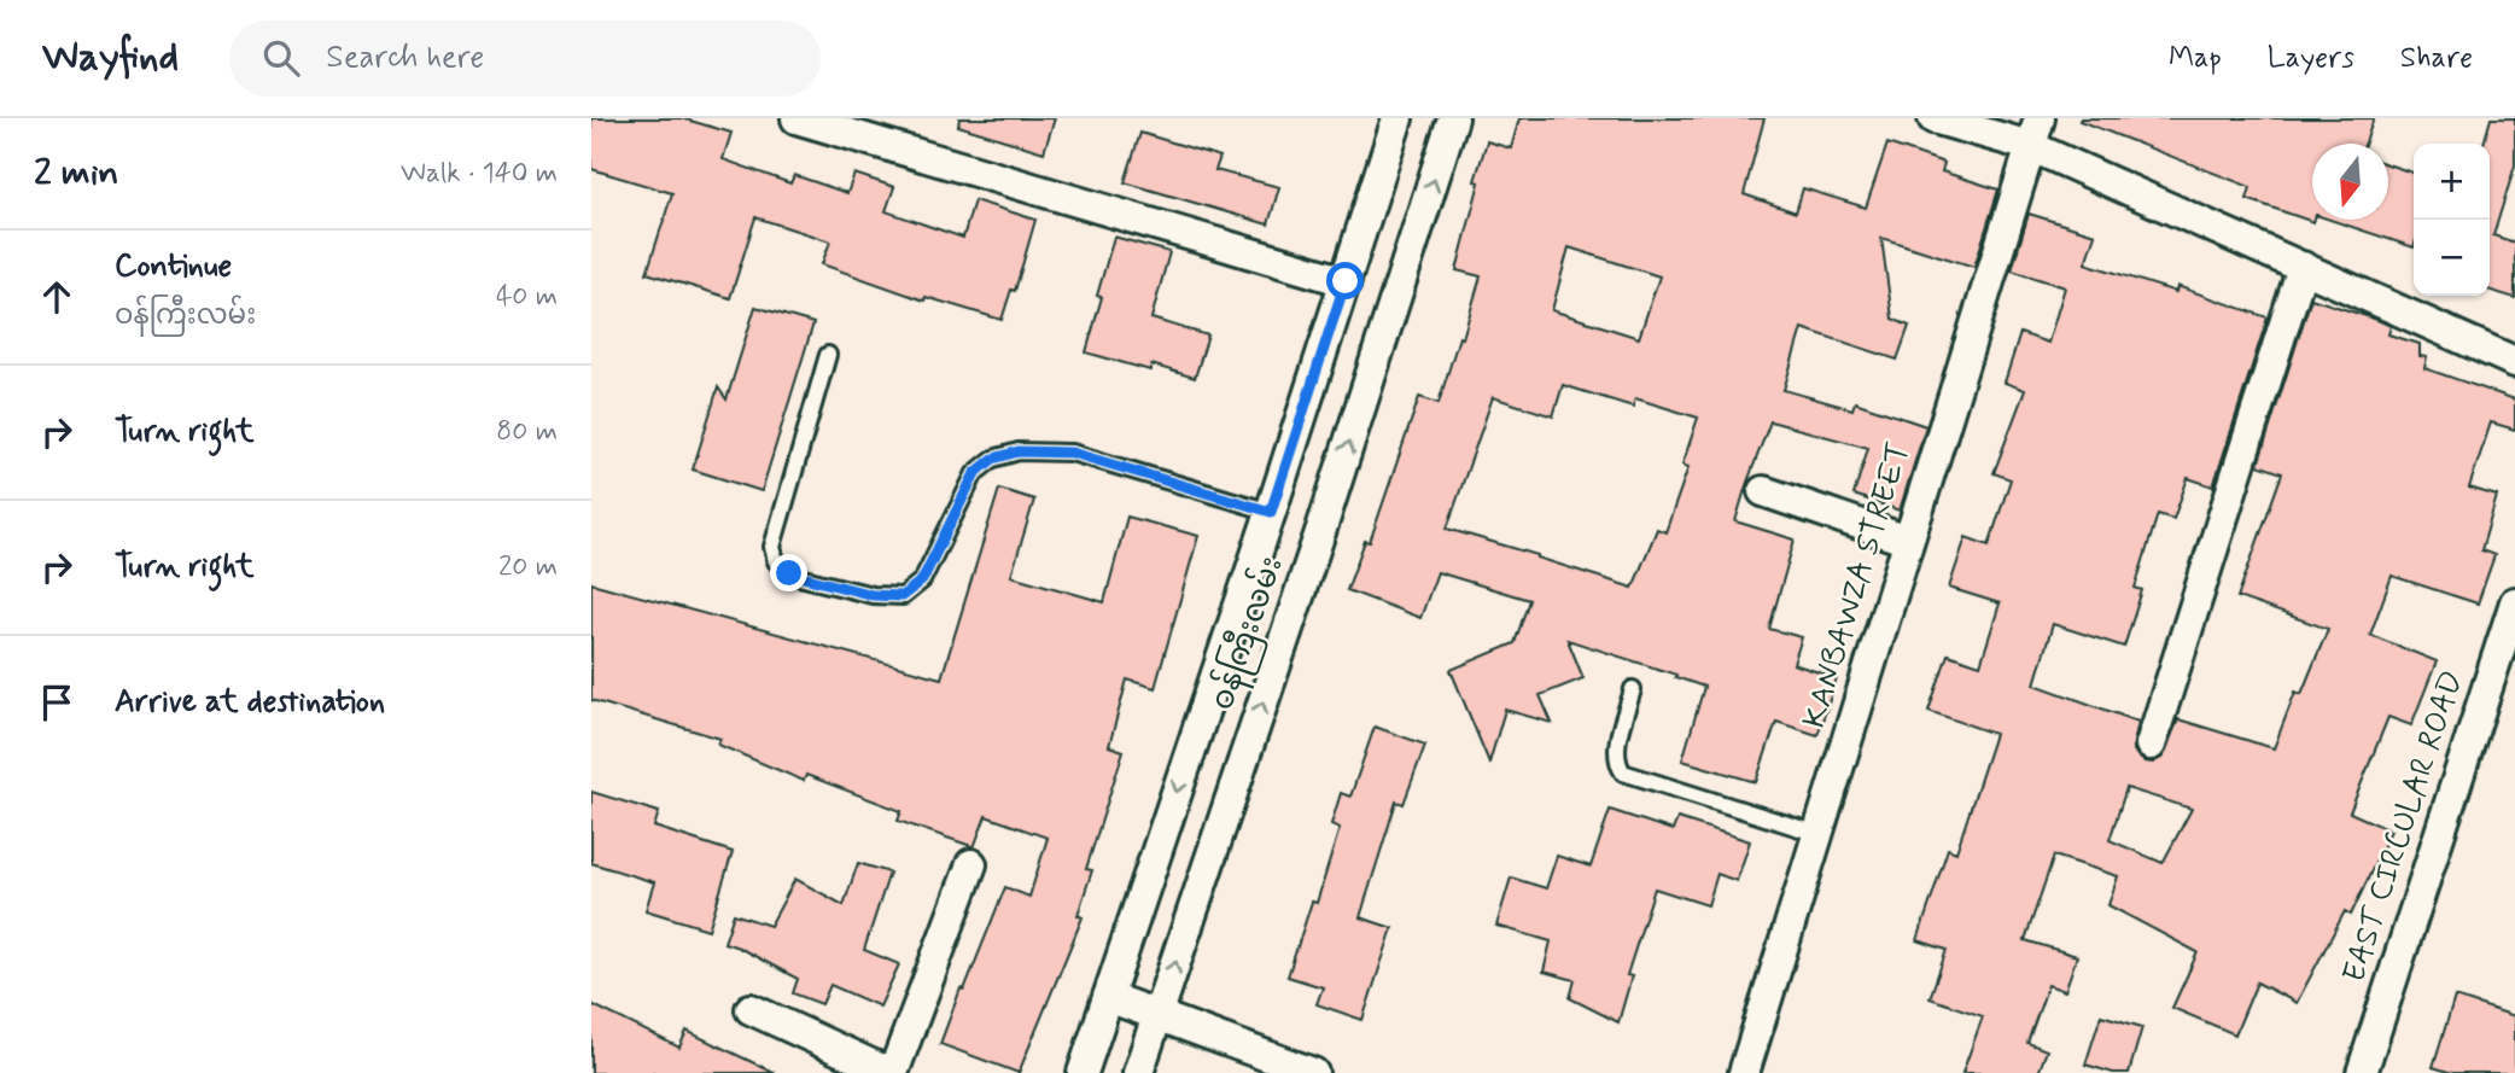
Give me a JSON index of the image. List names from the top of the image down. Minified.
{"streets":{"street":["KANBAWZA STREET","ဝန်ကြီးလမ်း","EAST CIRCULAR ROAD"]},"north":"bottom","page":{"header":"Wayfind","search":"Search here","nav":["Map","Layers","Share"],"heading":["2 min","Walk · 140 m"],"map_buttons":["+","−"],"list":[["Continue","ဝန်ကြီးလမ်း","40 m"],["Turn right","80 m"],["Turn right","20 m"],"Arrive at destination"]}}
